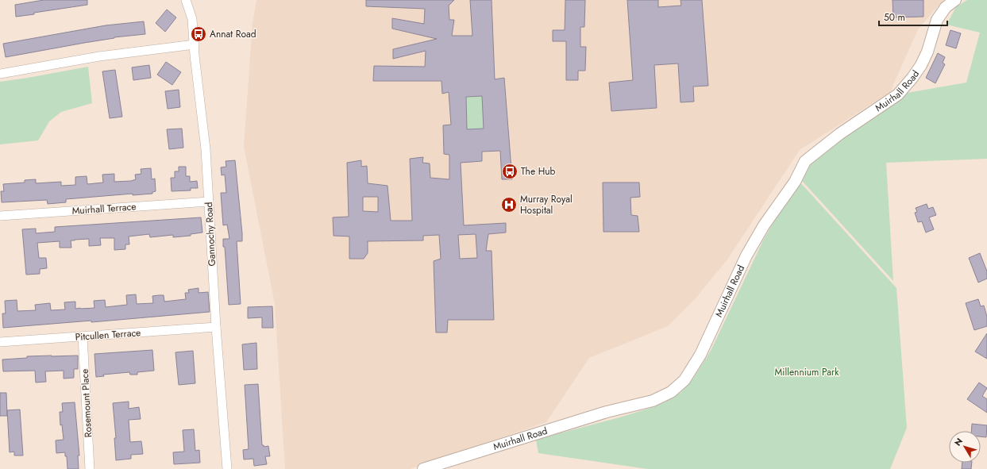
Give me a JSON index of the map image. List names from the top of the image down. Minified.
{"streets":{"street":["Muirhall Road","Muirhall Terrace","Gannochy Road","Pitcullen Terrace","Rosemount Place"]},"crossings":[["Muirhall Terrace","Gannochy Road"],["Gannochy Road","Pitcullen Terrace"],["Pitcullen Terrace","Rosemount Place"]],"parks":["Millennium Park"],"places":{"bus stop":["Annat Road","The Hub"],"hospital":["Murray Royal Hospital"]},"scale_bar":"50 m","north":"top left"}
